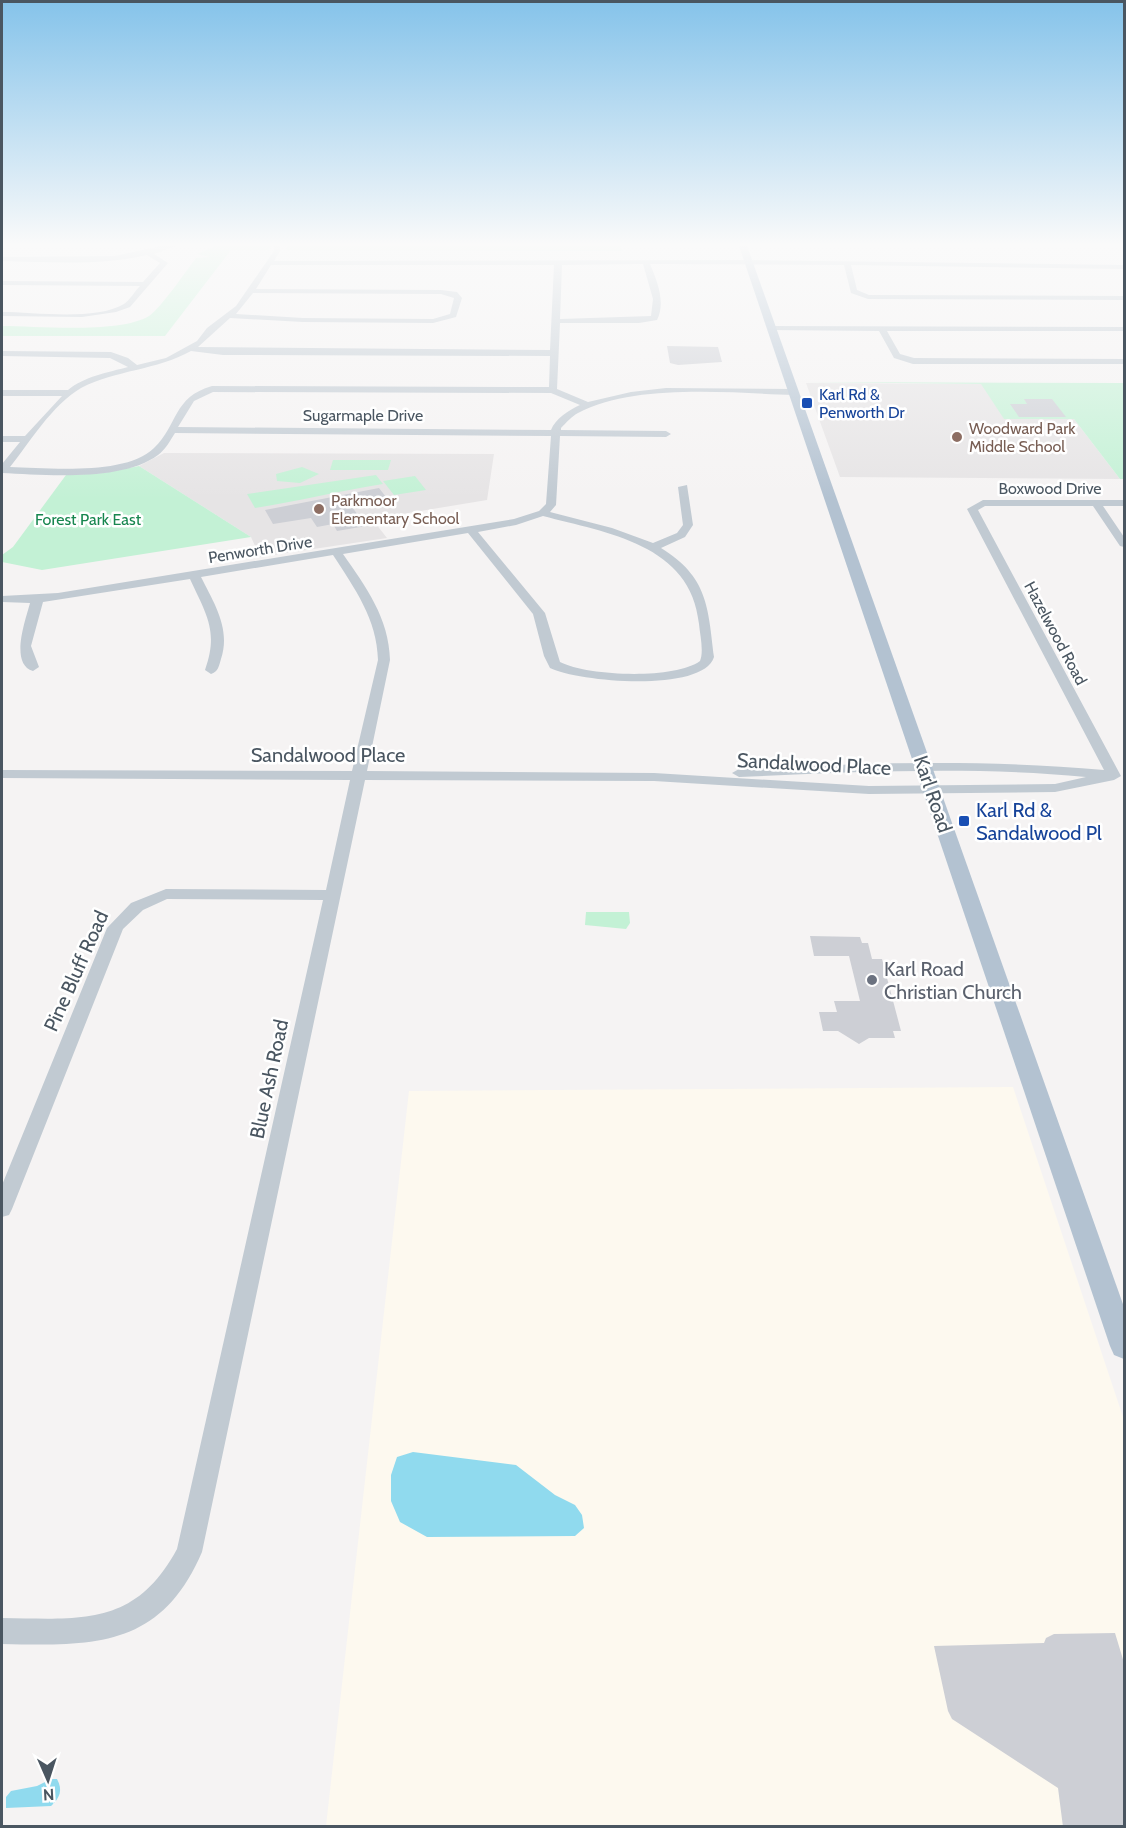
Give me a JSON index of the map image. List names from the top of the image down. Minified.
{"streets":{"main road":["Karl Road"],"street":["Sugarmaple Drive","Boxwood Drive","Penworth Drive","Hazelwood Road","Sandalwood Place","Pine Bluff Road","Blue Ash Road"]},"crossings":[["Boxwood Drive","Hazelwood Road"],["Penworth Drive","Blue Ash Road"],["Hazelwood Road","Sandalwood Place"],["Sandalwood Place","Karl Road"],["Sandalwood Place","Blue Ash Road"],["Pine Bluff Road","Blue Ash Road"]],"parks":["Forest Park East"],"places":{"transit":["Karl Rd & Penworth Dr","Karl Rd & Sandalwood Pl"],"other":["Woodward Park Middle School","Parkmoor Elementary School","Karl Road Christian Church"]},"north":"bottom"}
